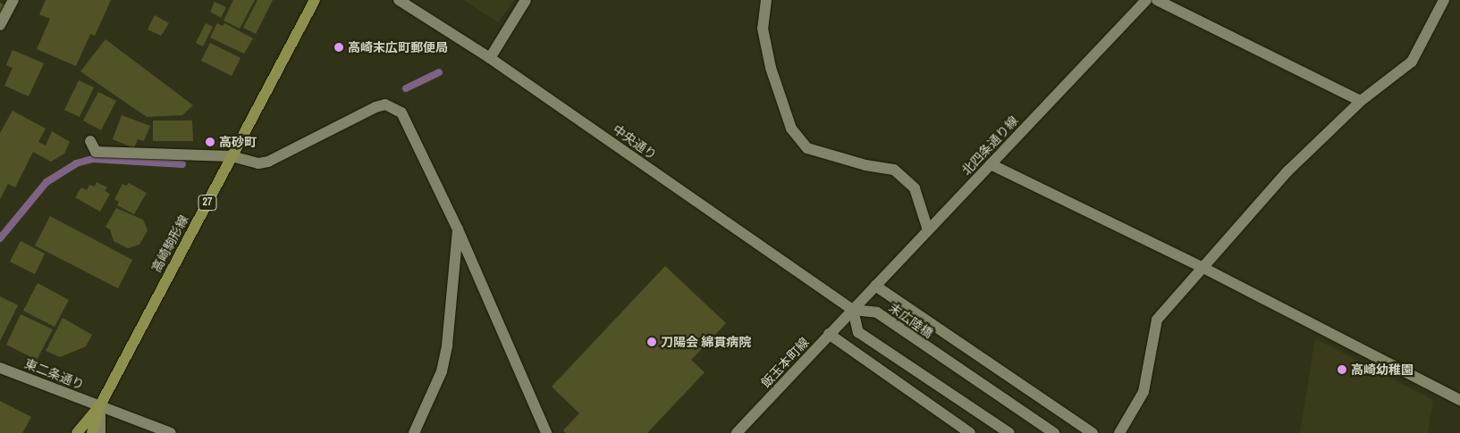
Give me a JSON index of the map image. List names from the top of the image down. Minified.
{"streets":{"main road":["27","高崎駒形線"],"street":["中央通り","北四条通り線","末広陸橋","飯玉本町線","東二条通り"]},"crossings":[["中央通り","北四条通り線"],["中央通り","末広陸橋"],["中央通り","飯玉本町線"],["北四条通り線","末広陸橋"],["北四条通り線","飯玉本町線"],["高崎駒形線","東二条通り"],["末広陸橋","飯玉本町線"]],"places":["高崎末広町郵便局","高砂町","刀陽会 綿貫病院","高崎幼稚園"]}
